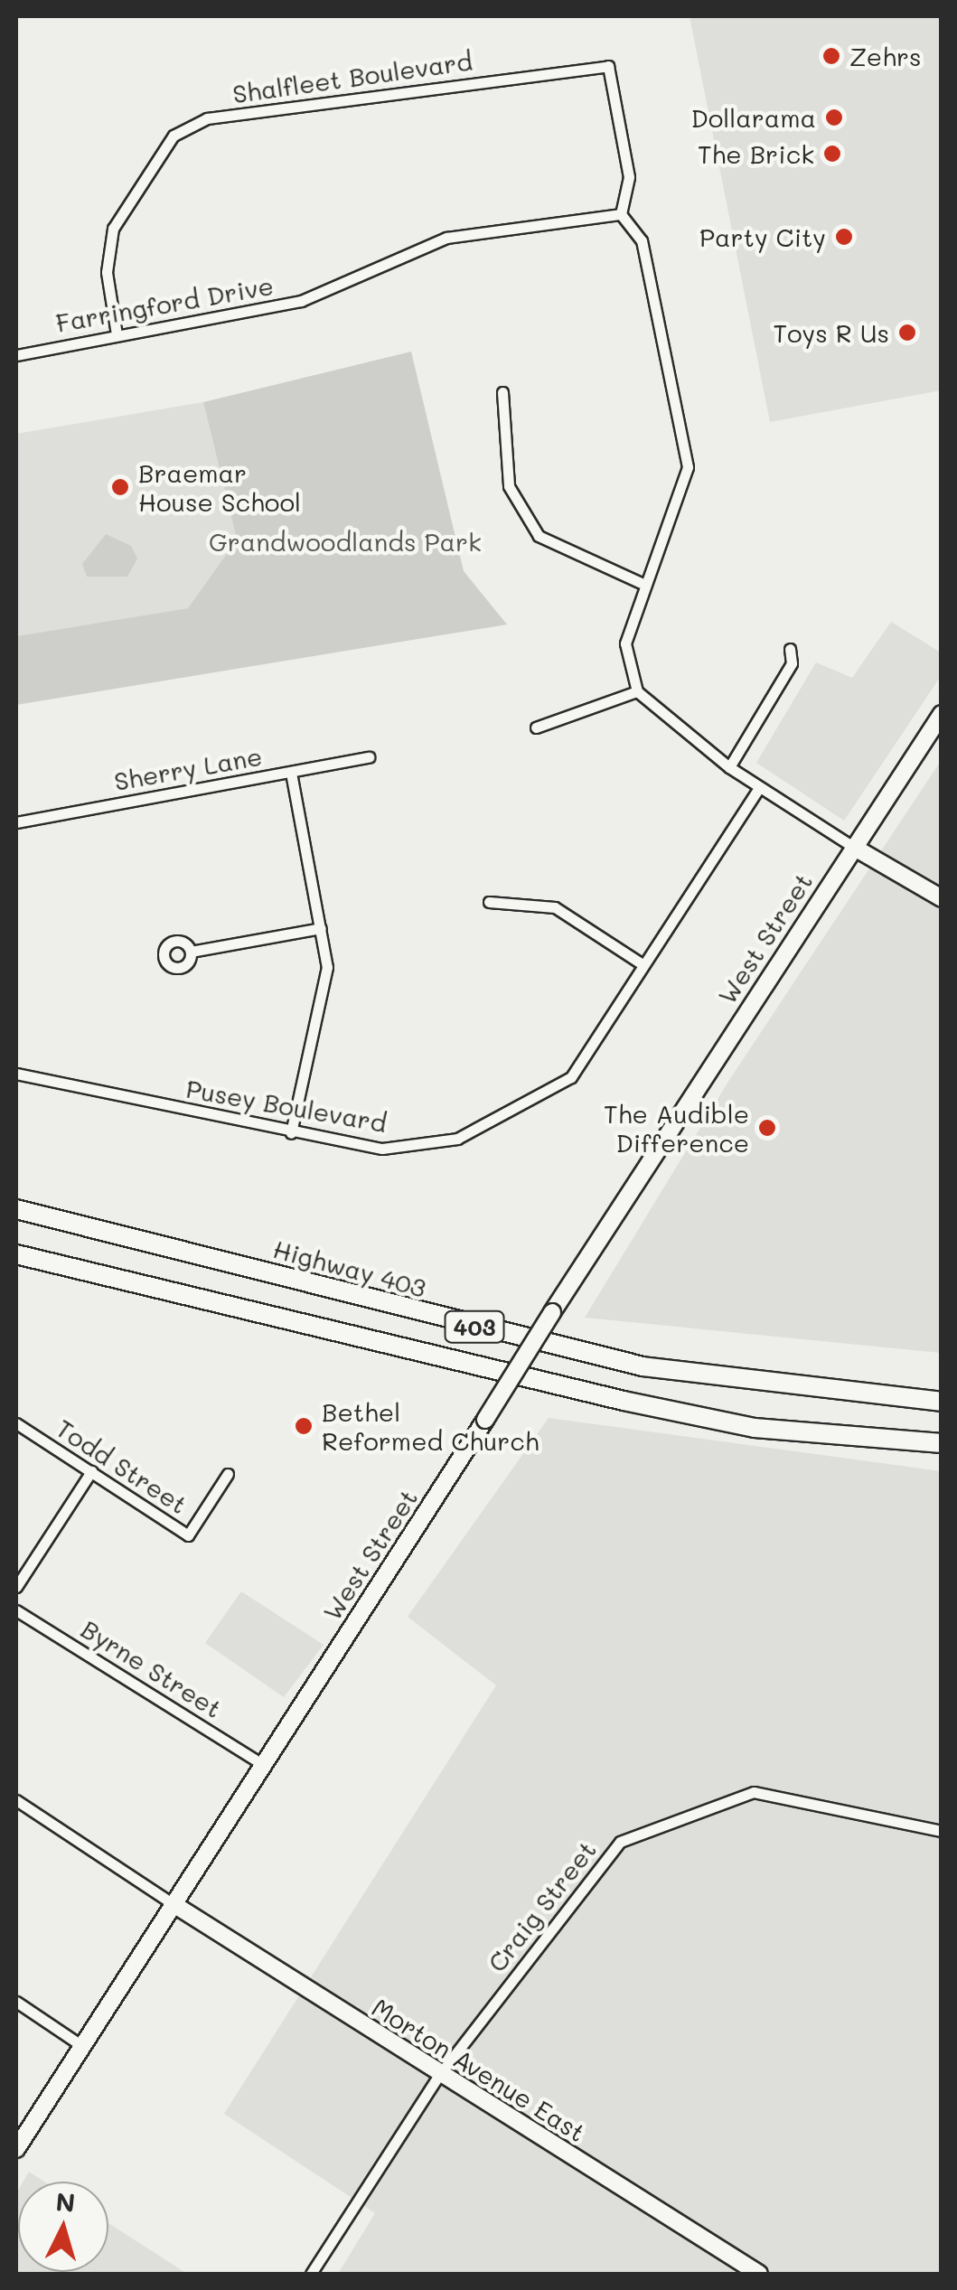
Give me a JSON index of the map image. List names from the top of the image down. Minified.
{"streets":{"highway":["Highway 403","403"],"main road":["West Street","Morton Avenue East"],"street":["Shalfleet Boulevard","Farringford Drive","Sherry Lane","Pusey Boulevard","Todd Street","Byrne Street","Craig Street"]},"crossings":[["Shalfleet Boulevard","Farringford Drive"],["West Street","Byrne Street"],["West Street","Morton Avenue East"],["Craig Street","Morton Avenue East"]],"parks":["Grandwoodlands Park"],"places":["Zehrs","Dollarama","The Brick","Party City","Toys R Us","Braemar House School","The Audible Difference","Bethel Reformed Church"],"north":"top"}
